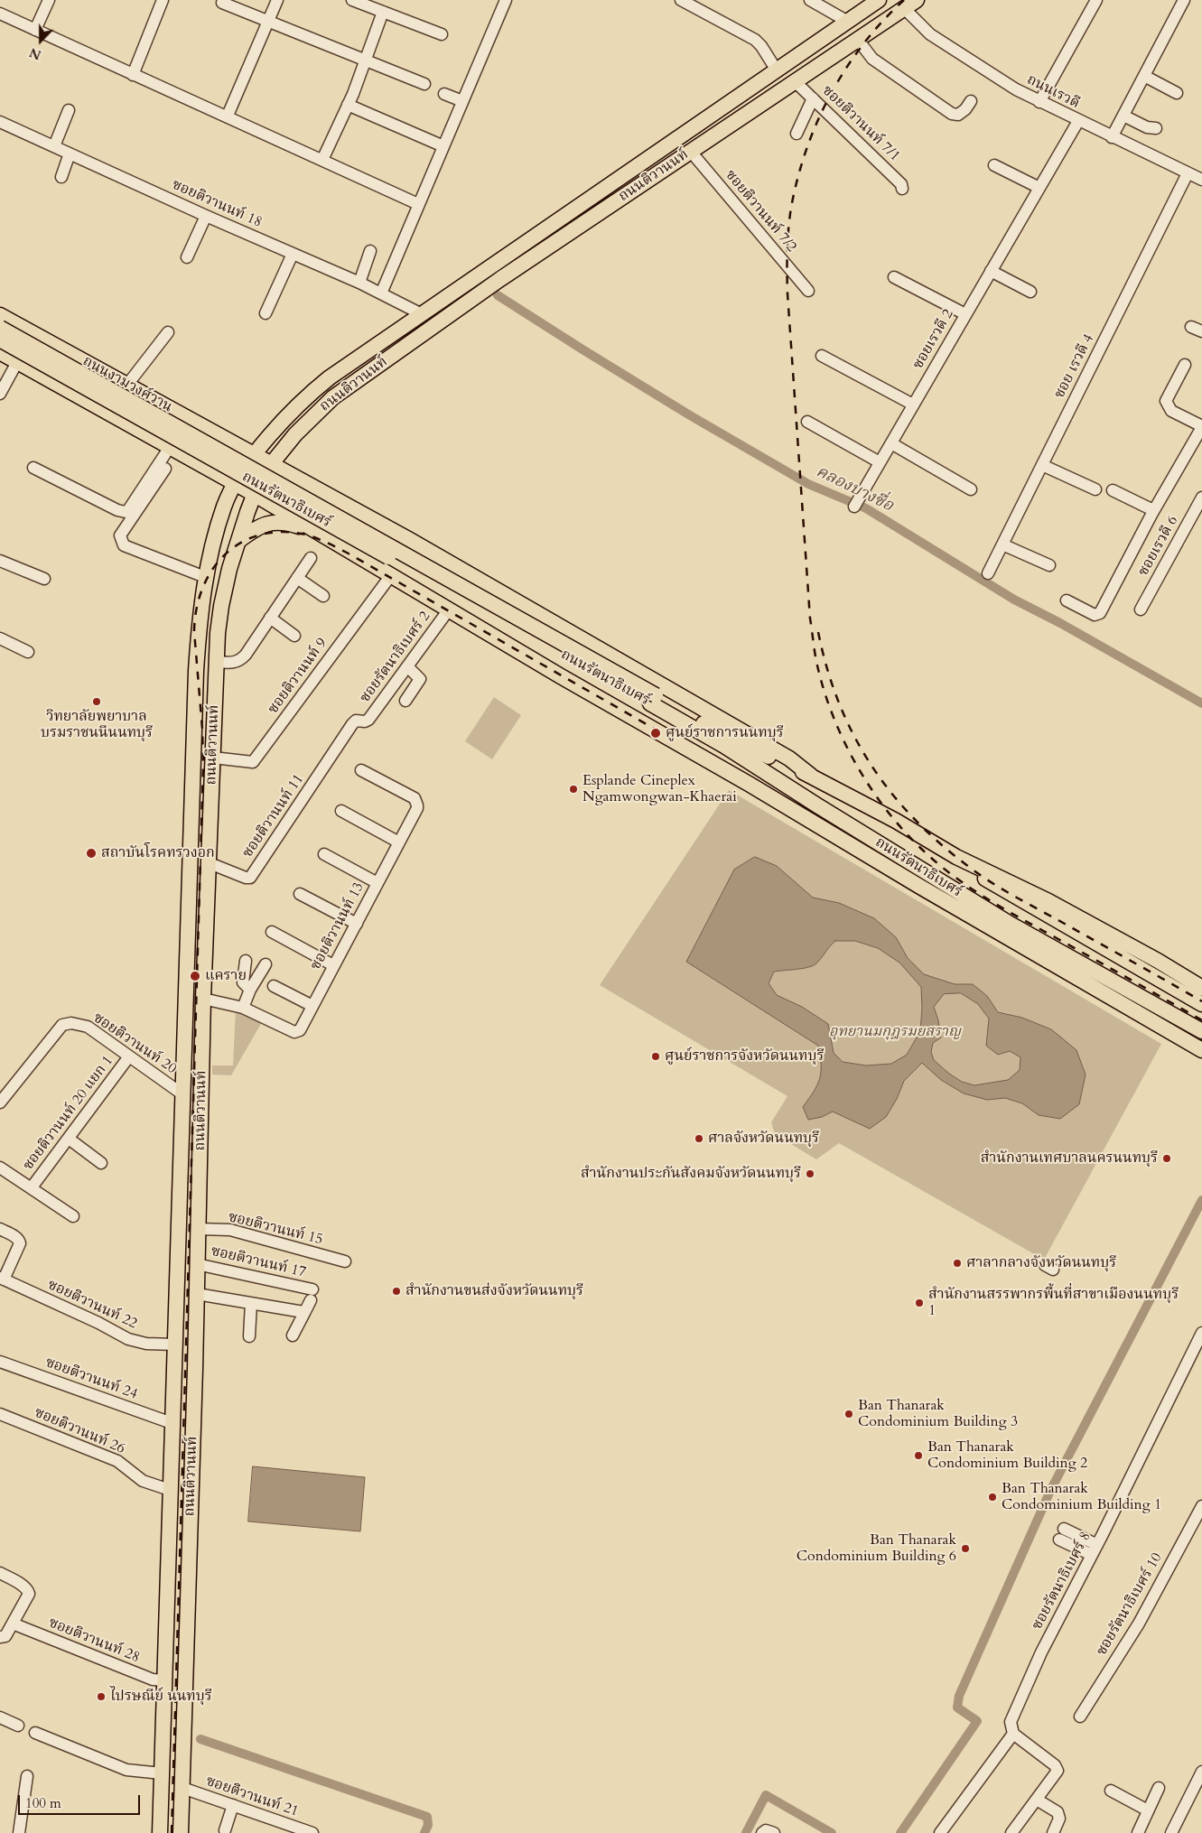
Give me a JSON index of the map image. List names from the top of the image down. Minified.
{"streets":{"main road":["ถนนติวานนท์","ถนนงามวงศ์วาน","ถนนรัตนาธิเบศร์"],"street":["ถนนเรวดี","ซอยติวานนท์ 7/1","ซอยติวานนท์ 18","ซอยติวานนท์ 7/2","ซอยเรวดี 2","ซอย เรวดี 4","ซอยเรวดี 6","ซอยรัตนาธิเบศร์ 2","ซอยติวานนท์ 9","ซอยติวานนท์ 11","ซอยติวานนท์ 13","ซอยติวานนท์ 20","ซอยติวานนท์ 20 แยก 1","ซอยติวานนท์ 15","ซอยติวานนท์ 17","ซอยติวานนท์ 22","ซอยติวานนท์ 24","ซอยติวานนท์ 26","ซอยรัตนาธิเบศร์ 8","ซอยรัตนาธิเบศร์ 10","ซอยติวานนท์ 28","ซอยติวานนท์ 21"]},"crossings":[["ถนนเรวดี","ถนนติวานนท์"],["ถนนเรวดี","ซอยเรวดี 2"],["ถนนเรวดี","ซอย เรวดี 4"],["ซอยติวานนท์ 7/1","ถนนติวานนท์"],["ถนนติวานนท์","ซอยติวานนท์ 18"],["ถนนติวานนท์","ซอยติวานนท์ 7/2"],["ถนนติวานนท์","ถนนงามวงศ์วาน"],["ถนนติวานนท์","ถนนรัตนาธิเบศร์"],["ถนนติวานนท์","ซอยติวานนท์ 9"],["ถนนติวานนท์","ซอยติวานนท์ 11"],["ถนนติวานนท์","ซอยติวานนท์ 13"],["ถนนติวานนท์","ซอยติวานนท์ 20"],["ถนนติวานนท์","ซอยติวานนท์ 15"],["ถนนติวานนท์","ซอยติวานนท์ 17"],["ถนนติวานนท์","ซอยติวานนท์ 22"],["ถนนติวานนท์","ซอยติวานนท์ 24"],["ถนนติวานนท์","ซอยติวานนท์ 26"],["ถนนติวานนท์","ซอยติวานนท์ 28"],["ถนนติวานนท์","ซอยติวานนท์ 21"],["ถนนงามวงศ์วาน","ถนนรัตนาธิเบศร์"],["ถนนรัตนาธิเบศร์","ซอยรัตนาธิเบศร์ 2"],["ถนนรัตนาธิเบศร์","ซอยติวานนท์ 9"],["ซอยรัตนาธิเบศร์ 2","ซอยติวานนท์ 11"],["ซอยติวานนท์ 20","ซอยติวานนท์ 20 แยก 1"]],"water":["คลองบางซื่อ"],"parks":["อุทยานมกุฎรมยสราญ"],"places":["วิทยาลัยพยาบาล บรมราชนนีนนทบุรี","ศูนย์ราชการนนทบุรี","Esplande Cineplex Ngamwongwan-Khaerai","สถาบันโรคทรวงอก","แคราย","ศูนย์ราชการจังหวัดนนทบุรี","ศาลจังหวัดนนทบุรี","สำนักงานเทศบาลนครนนทบุรี","สำนักงานประกันสังคมจังหวัดนนทบุรี","ศาลากลางจังหวัดนนทบุรี","สำนักงานขนส่งจังหวัดนนทบุรี","สำนักงานสรรพากรพื้นที่สาขาเมืองนนทบุรี 1","Ban Thanarak Condominium Building 3","Ban Thanarak Condominium Building 2","Ban Thanarak Condominium Building 1","Ban Thanarak Condominium Building 6","ไปรษณีย์ นนทบุรี"],"scale_bar":"100 m","north":"bottom"}
